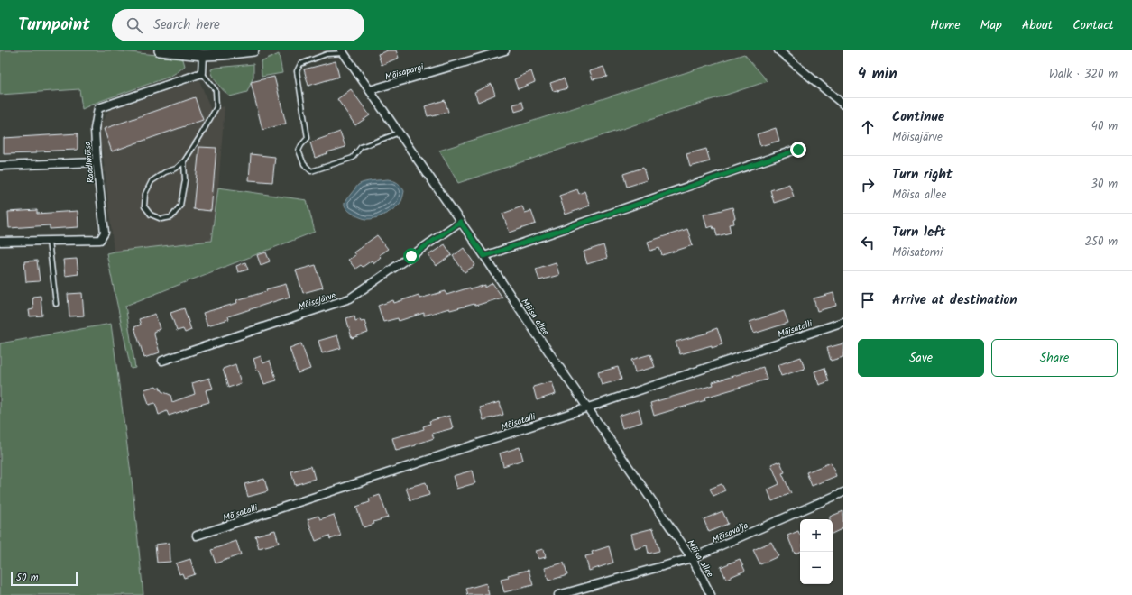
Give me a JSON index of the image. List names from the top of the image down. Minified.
{"streets":{"street":["Mõisapargi","Raadimõisa","Mõisajärve","Mõisa allee","Mõisatalli","Mõisavälja"]},"crossings":[["Mõisapargi","Mõisa allee"],["Mõisajärve","Mõisa allee"],["Mõisa allee","Mõisatalli"],["Mõisa allee","Mõisavälja"]],"scale_bar":"50 m","page":{"header":"Turnpoint","search":"Search here","nav":["Home","Map","About","Contact"],"heading":["4 min","Walk · 320 m"],"list":[["Continue","Mõisajärve","40 m"],["Turn right","Mõisa allee","30 m"],["Turn left","Mõisatorni","250 m"],"Arrive at destination"],"buttons":["Save","Share"],"map_buttons":["+","−"],"scale":"50 m"}}
